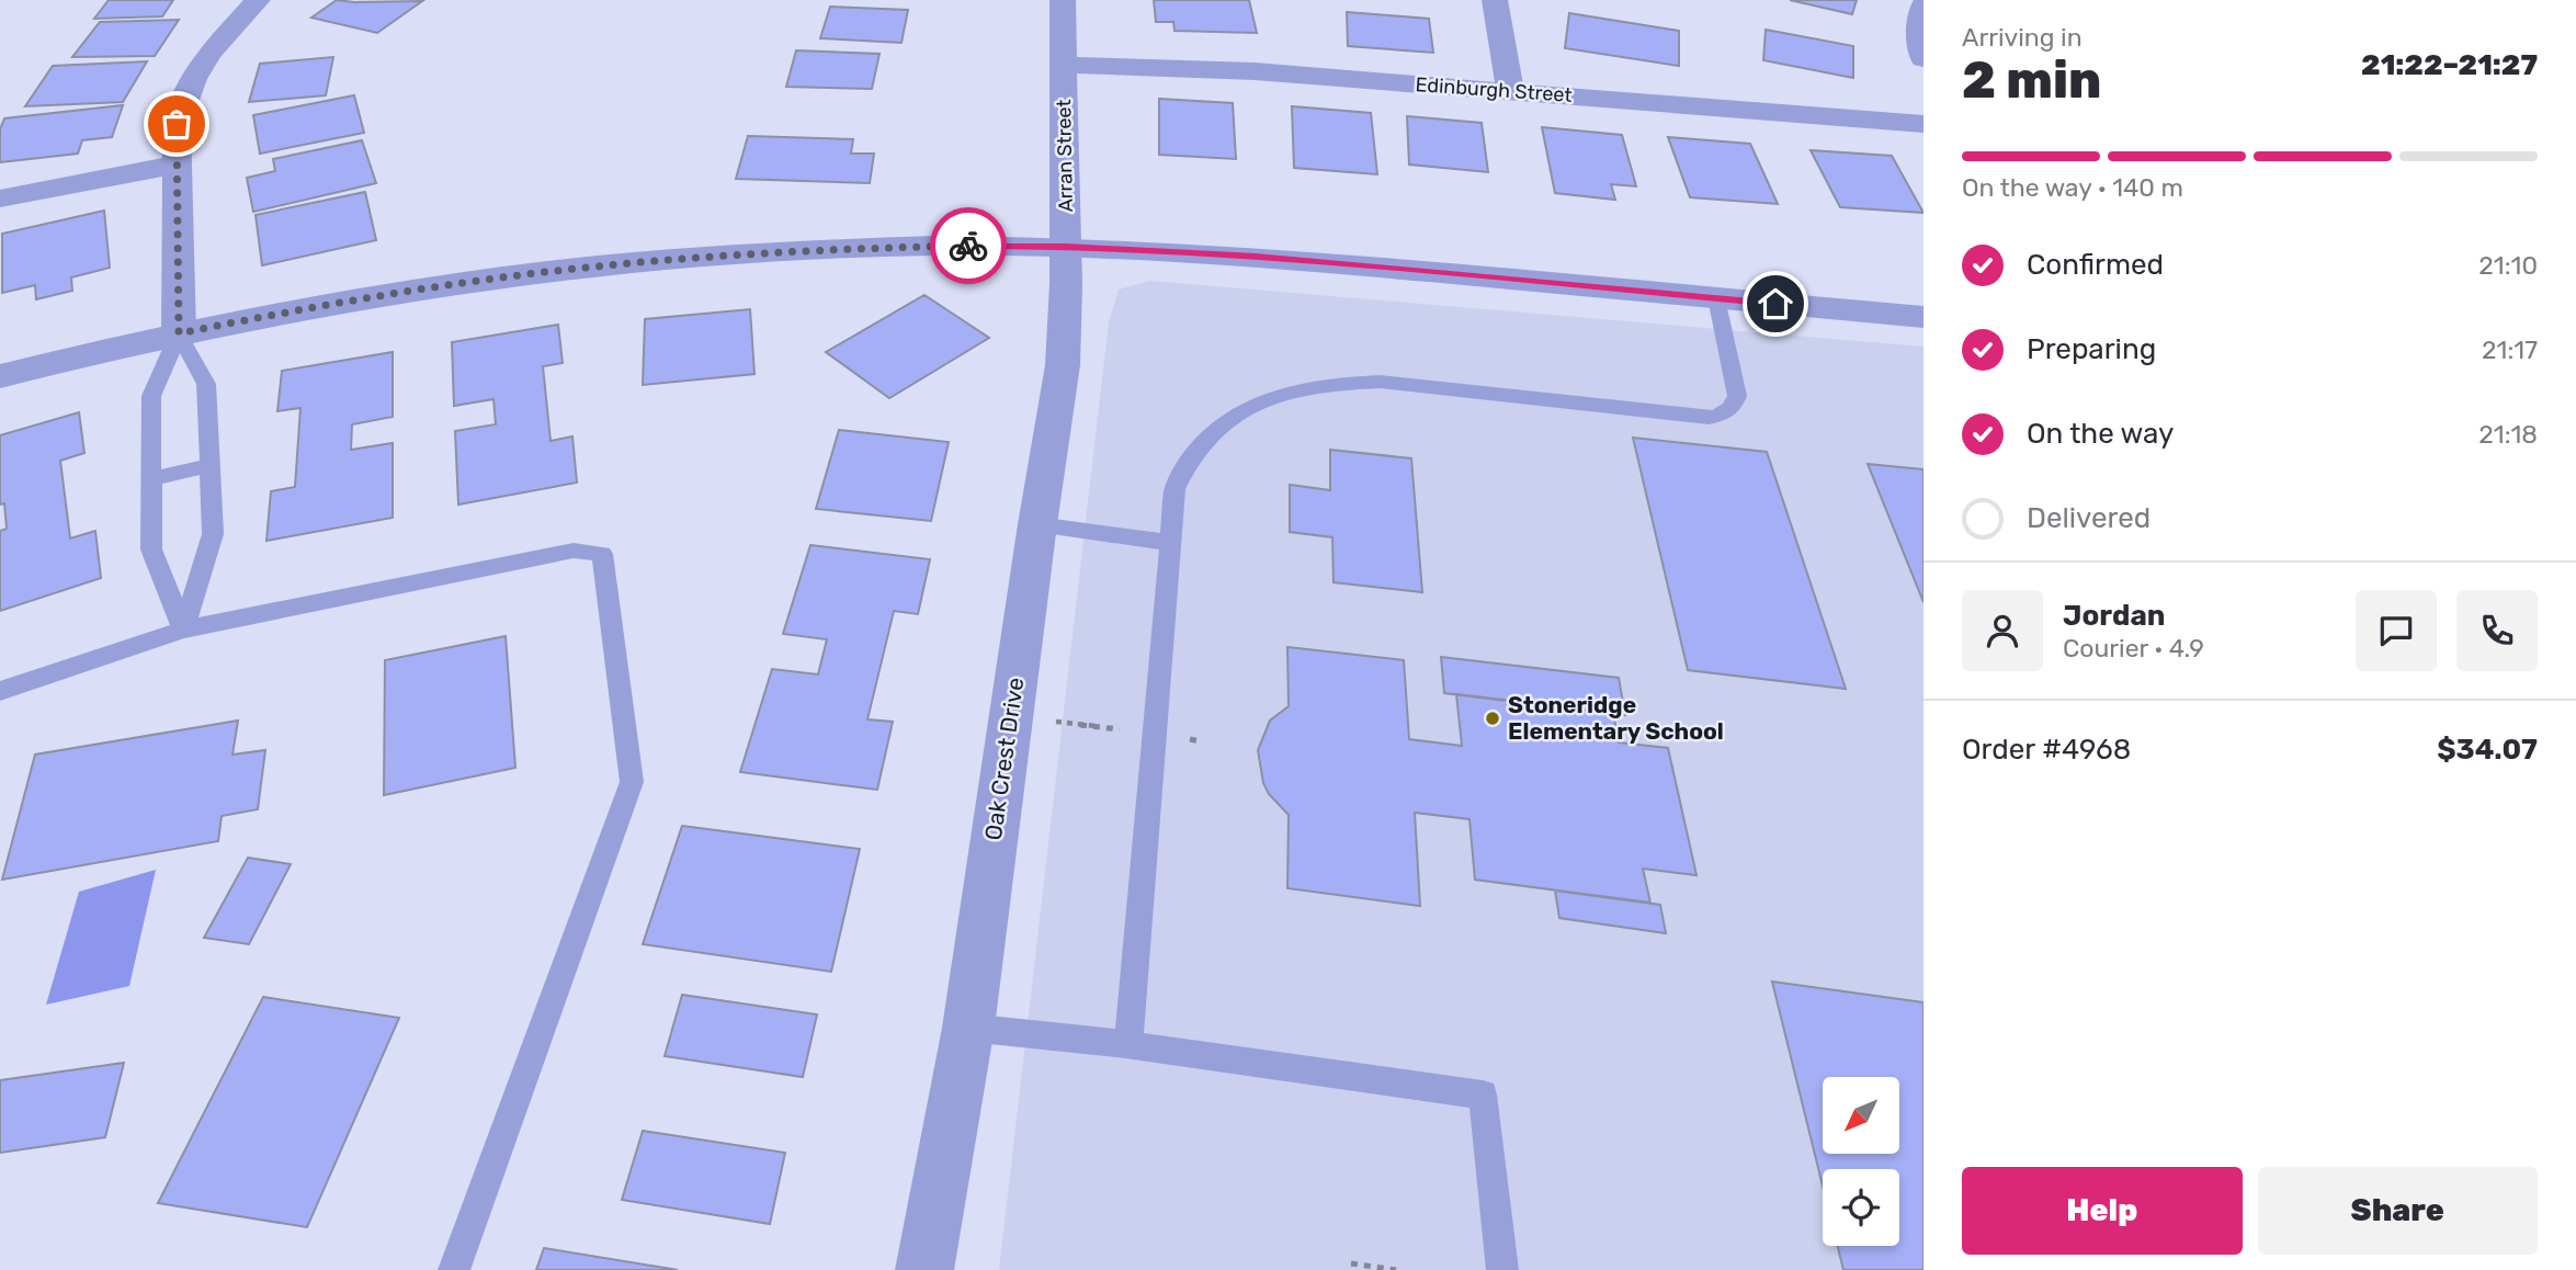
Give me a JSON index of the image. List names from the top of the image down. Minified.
{"streets":{"street":["Edinburgh Street","Arran Street","Oak Crest Drive"]},"crossings":[["Edinburgh Street","Arran Street"],["Arran Street","Oak Crest Drive"]],"places":["Stoneridge Elementary School"],"north":"bottom left","page":{"heading":["2 min","Arriving in","21:22–21:27"],"panel":["Jordan","Courier · 4.9","Order #4968","$34.07"],"bar":"On the way · 140 m","list":[["Confirmed","21:10"],["Preparing","21:17"],["On the way","21:18"],"Delivered"],"buttons":["Help","Share"]}}
